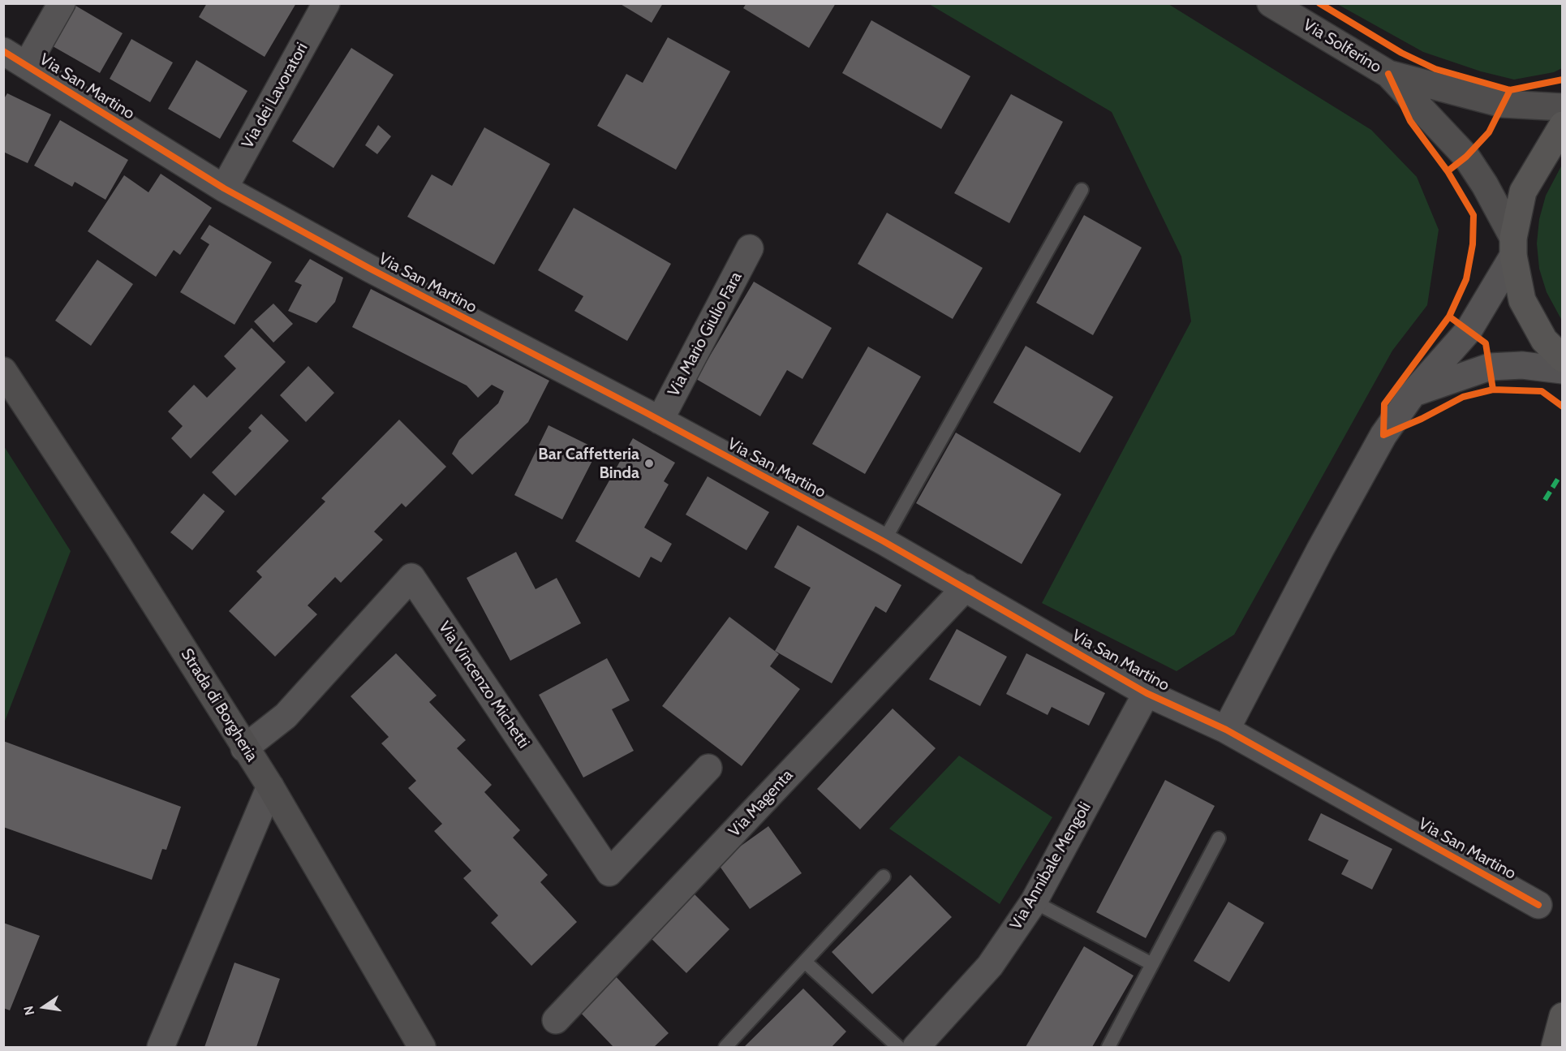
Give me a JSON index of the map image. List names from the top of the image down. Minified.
{"streets":{"street":["Via Solferino","Via San Martino","Via dei Lavoratori","Via Mario Giulio Fara","Via Vincenzo Michetti","Strada di Borgheria","Via Magenta","Via Annibale Mengoli"]},"crossings":[["Via San Martino","Via dei Lavoratori"],["Via San Martino","Via Mario Giulio Fara"],["Via San Martino","Via Magenta"],["Via San Martino","Via Annibale Mengoli"],["Via Vincenzo Michetti","Strada di Borgheria"]],"places":["Bar Caffetteria Binda"],"north":"left"}
